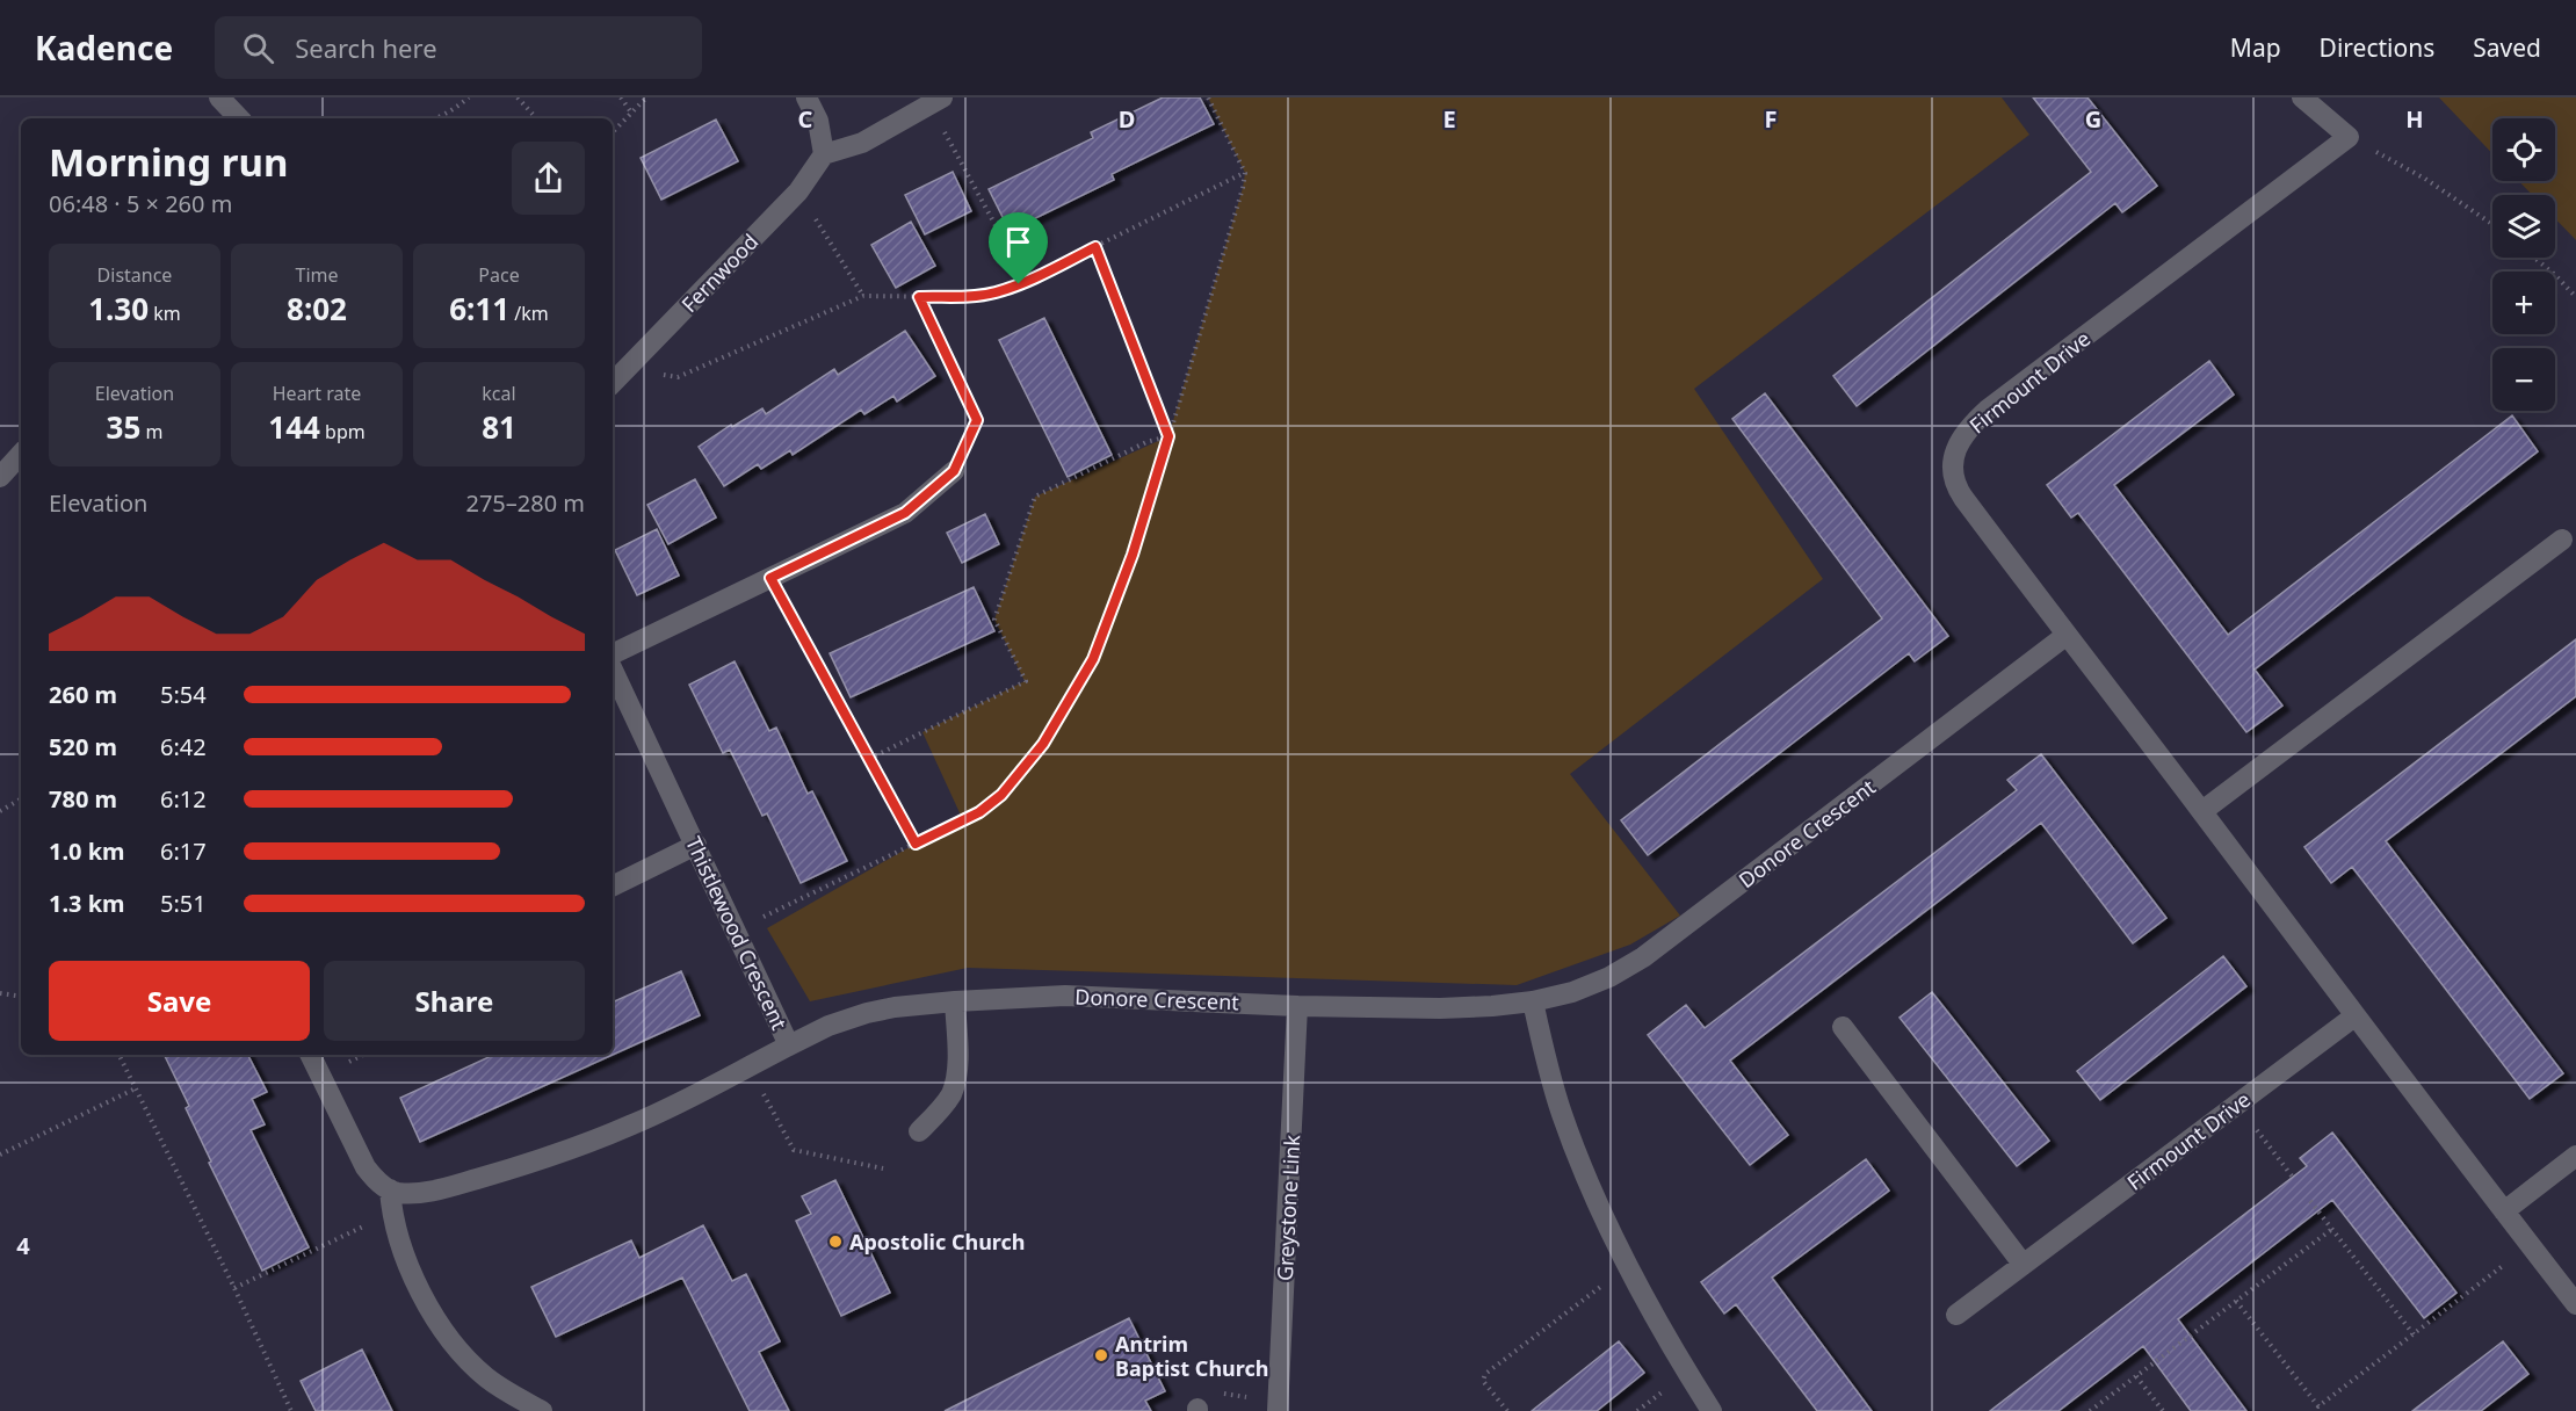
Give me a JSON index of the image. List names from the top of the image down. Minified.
{"streets":{"street":["Fernwood","Firmount Drive","Donore Crescent","Thistlewood Crescent","Greystone Link"]},"crossings":[["Firmount Drive","Donore Crescent"],["Donore Crescent","Thistlewood Crescent"],["Donore Crescent","Greystone Link"]],"places":["Apostolic Church","Antrim Baptist Church"],"page":{"header":"Kadence","search":"Search here","nav":["Map","Directions","Saved"],"map_buttons":["+","−"],"heading":["Morning run","06:48 · 5 × 260 m"],"stats":[["Distance","1.30 km"],["Time","8:02"],["Pace","6:11 /km"],["Elevation","35 m"],["Heart rate","144 bpm"],["kcal","81"]],"chart":["Elevation","275–280 m"],"list":[{"name":"260 m","note":"5:54"},{"name":"520 m","note":"6:42"},{"name":"780 m","note":"6:12"},{"name":"1.0 km","note":"6:17"},{"name":"1.3 km","note":"5:51"}],"buttons":["Save","Share"]},"grid":{"columns":["C","D","E","F","G","H"],"rows":["4"]}}
